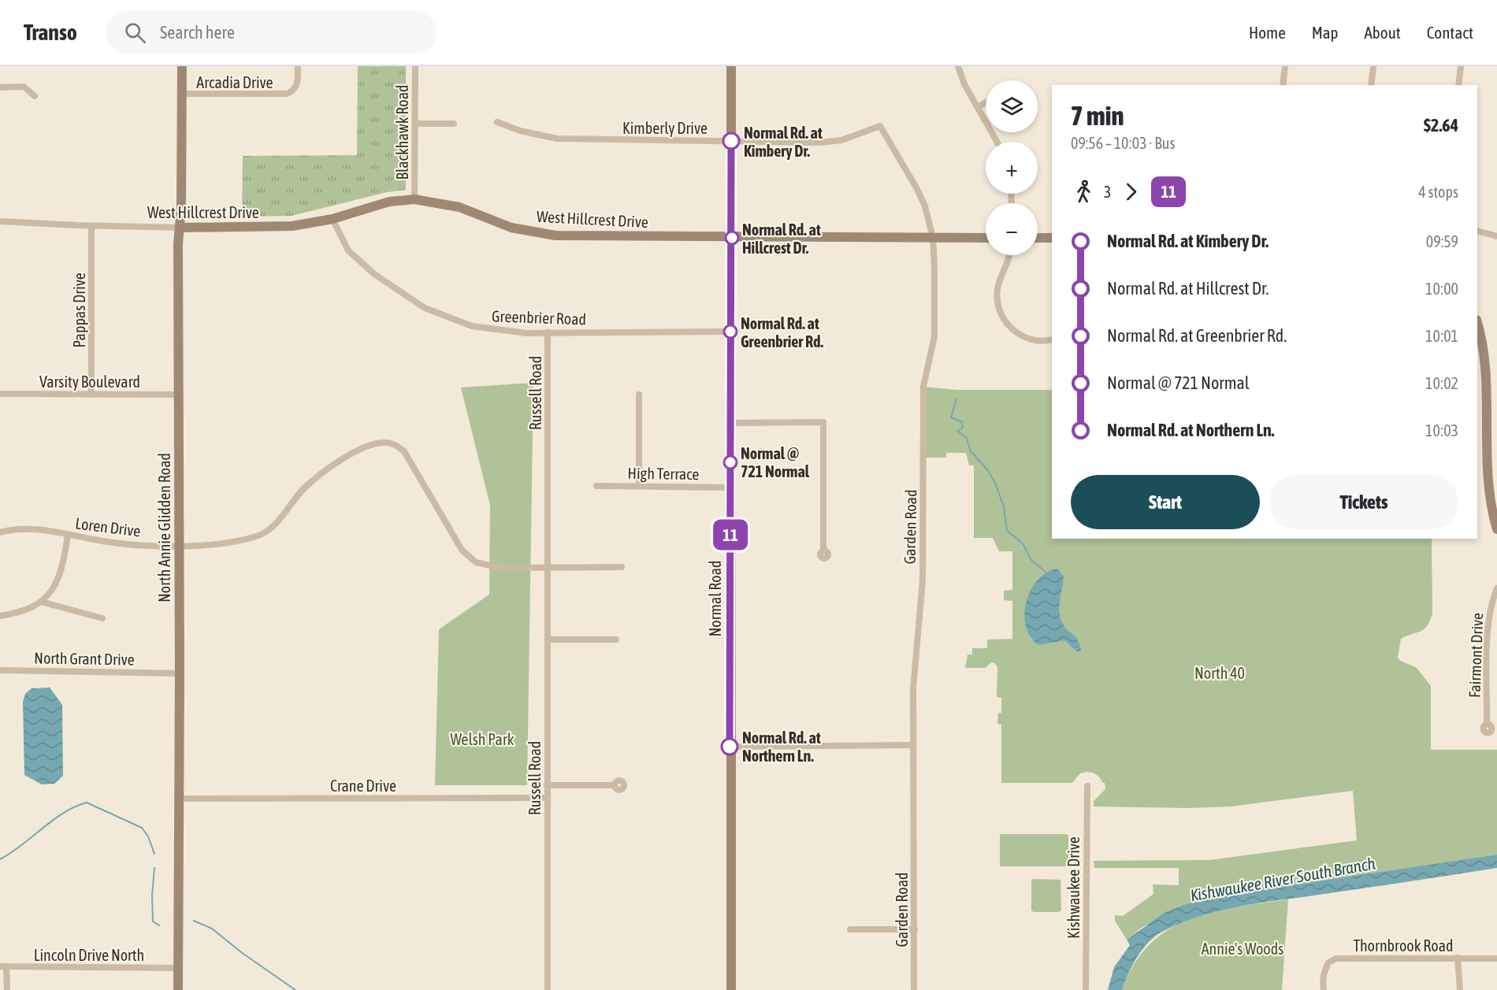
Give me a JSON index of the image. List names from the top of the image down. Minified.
{"streets":{"street":["Arcadia Drive","Kimberly Drive","Blackhawk Road","West Hillcrest Drive","Pappas Drive","Greenbrier Road","Varsity Boulevard","Russell Road","High Terrace","Loren Drive","Garden Road","North Annie Glidden Road","Normal Road","Fairmont Drive","North Grant Drive","Crane Drive","Kishwaukee Drive","Thornbrook Road","Lincoln Drive North"]},"crossings":[["Arcadia Drive","North Annie Glidden Road"],["Kimberly Drive","Garden Road"],["Kimberly Drive","Normal Road"],["Blackhawk Road","West Hillcrest Drive"],["West Hillcrest Drive","Pappas Drive"],["West Hillcrest Drive","Greenbrier Road"],["West Hillcrest Drive","Garden Road"],["West Hillcrest Drive","North Annie Glidden Road"],["West Hillcrest Drive","Normal Road"],["Pappas Drive","Varsity Boulevard"],["Greenbrier Road","Russell Road"],["Greenbrier Road","Normal Road"],["Varsity Boulevard","North Annie Glidden Road"],["Russell Road","Loren Drive"],["Russell Road","Crane Drive"],["High Terrace","Normal Road"],["Loren Drive","North Annie Glidden Road"],["North Annie Glidden Road","North Grant Drive"],["North Annie Glidden Road","Crane Drive"],["North Annie Glidden Road","Lincoln Drive North"]],"water":["Kishwaukee River South Branch"],"parks":["North 40","Welsh Park","Annie's Woods"],"places":["Normal Rd. at Kimbery Dr.","Normal Rd. at Hillcrest Dr.","Normal Rd. at Greenbrier Rd.","Normal @ 721 Normal","Normal Rd. at Northern Ln."],"lines":["bus line 11"],"page":{"header":"Transo","search":"Search here","nav":["Home","Map","About","Contact"],"on_map":"11","map_buttons":["+","−"],"heading":["7 min","09:56 – 10:03 · Bus","$2.64"],"legs":["3","11","4 stops"],"list":[{"name":"Normal Rd. at Kimbery Dr.","value":"09:59"},{"name":"Normal Rd. at Hillcrest Dr.","value":"10:00"},{"name":"Normal Rd. at Greenbrier Rd.","value":"10:01"},{"name":"Normal @ 721 Normal","value":"10:02"},{"name":"Normal Rd. at Northern Ln.","value":"10:03"}],"buttons":["Start","Tickets"]}}
